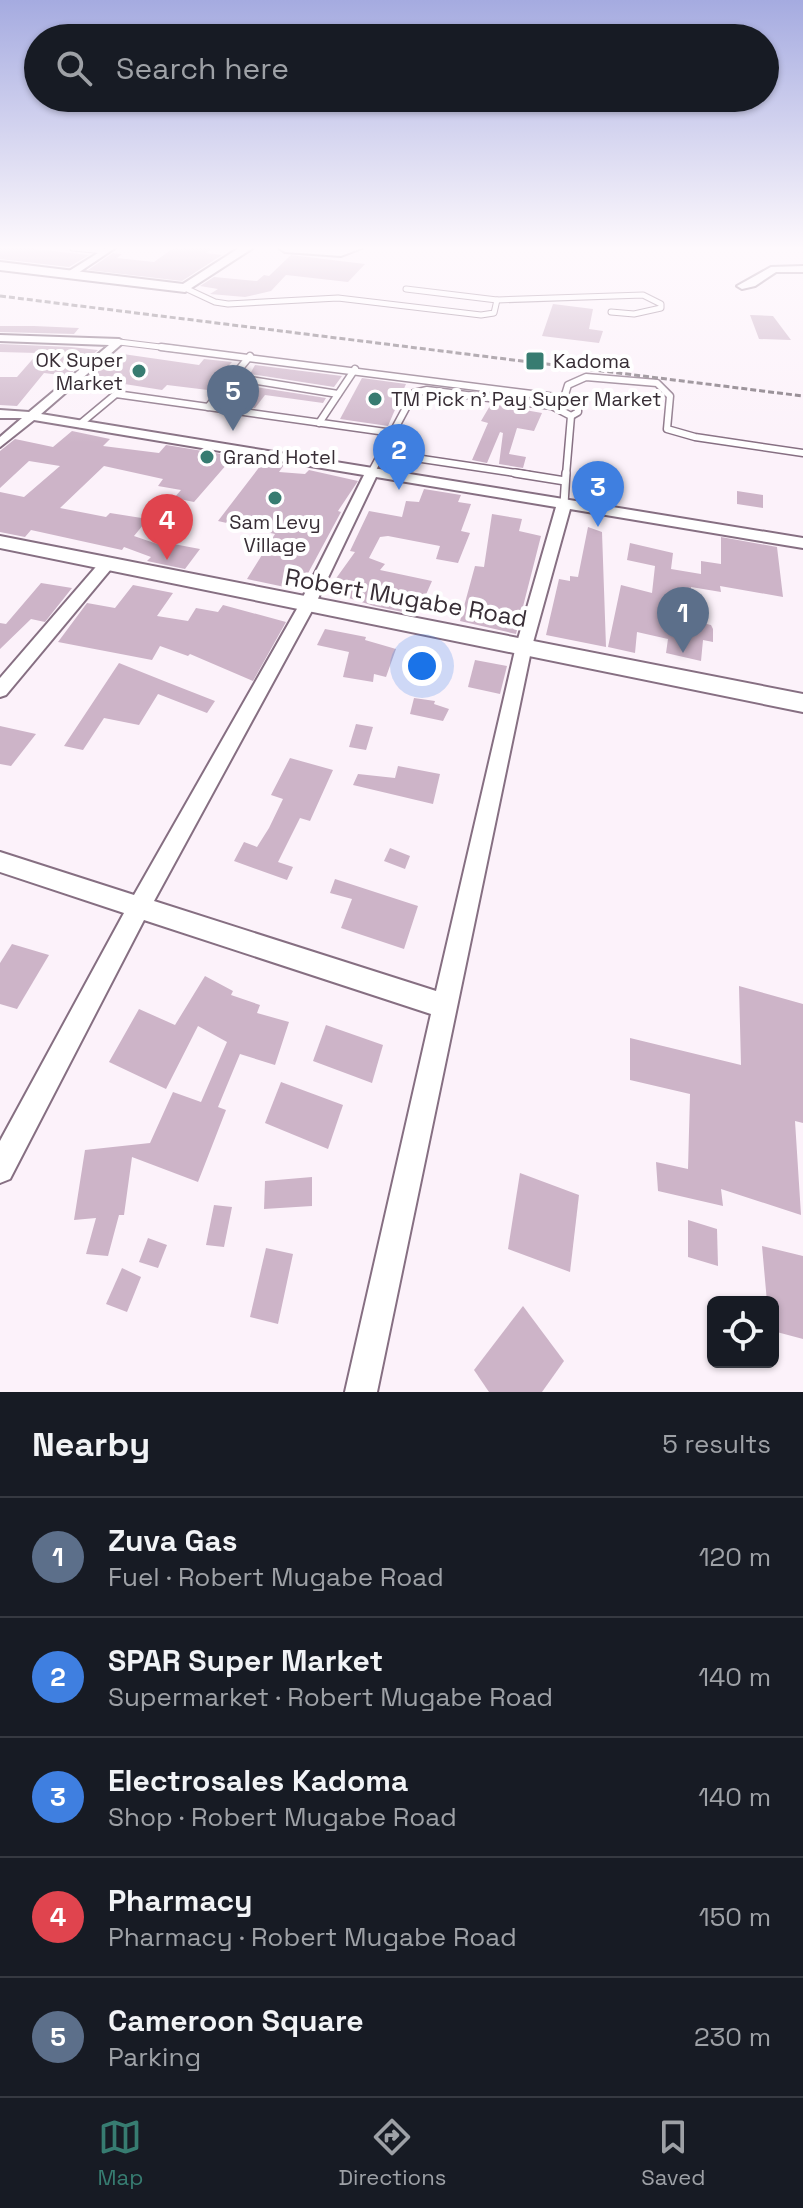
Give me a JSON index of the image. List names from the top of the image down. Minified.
{"streets":{"street":["Robert Mugabe Road"]},"places":{"transit":["Kadoma"],"other":["OK Super Market","TM Pick n' Pay Super Market","Grand Hotel","Sam Levy Village"]},"page":{"search":"Search here","pins":["5","2","3","4","1"],"heading":["Nearby","5 results"],"list":[{"mark":"1","name":"Zuva Gas","note":"Fuel · Robert Mugabe Road","value":"120 m"},{"mark":"2","name":"SPAR Super Market","note":"Supermarket · Robert Mugabe Road","value":"140 m"},{"mark":"3","name":"Electrosales Kadoma","note":"Shop · Robert Mugabe Road","value":"140 m"},{"mark":"4","name":"Pharmacy","note":"Pharmacy · Robert Mugabe Road","value":"150 m"},{"mark":"5","name":"Cameroon Square","note":"Parking","value":"230 m"}],"nav":["Map","Directions","Saved"]}}
